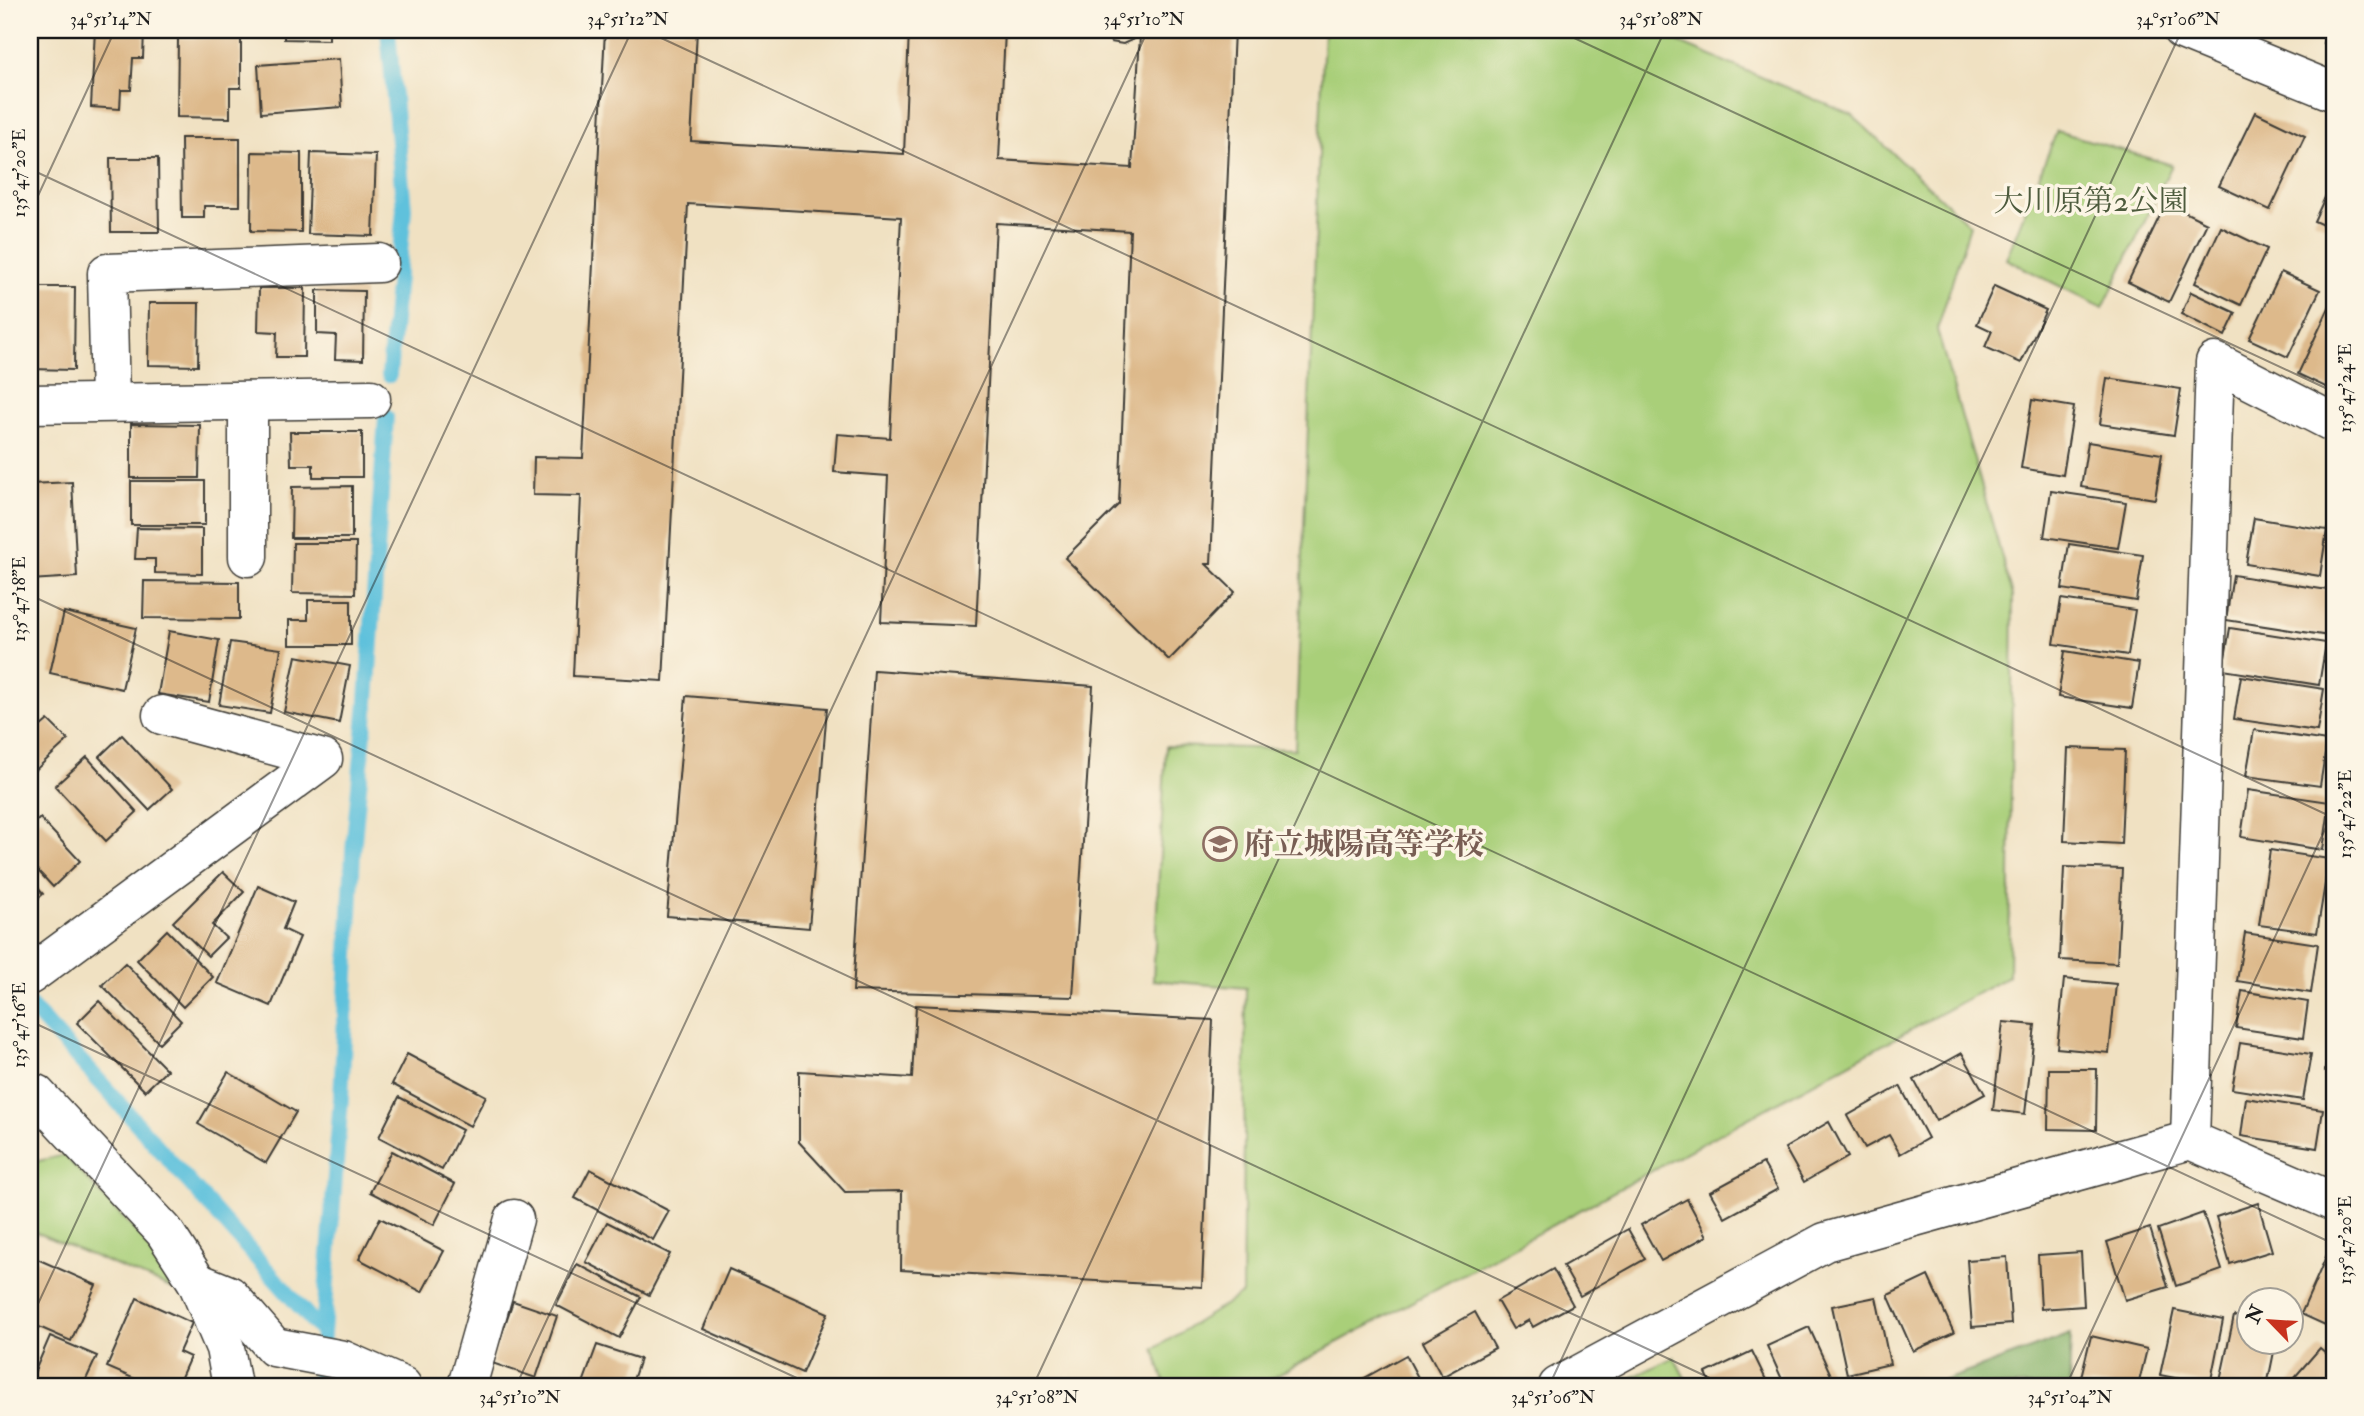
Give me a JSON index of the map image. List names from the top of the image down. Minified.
{"parks":["大川原第2公園"],"places":{"school or university":["府立城陽高等学校"]},"north":"top left","coordinates":["34°51'14\"N","34°51'12\"N","34°51'10\"N","34°51'08\"N","34°51'06\"N","135°47'20\"E","135°47'24\"E","135°47'18\"E","135°47'22\"E","135°47'16\"E","34°51'04\"N"]}
